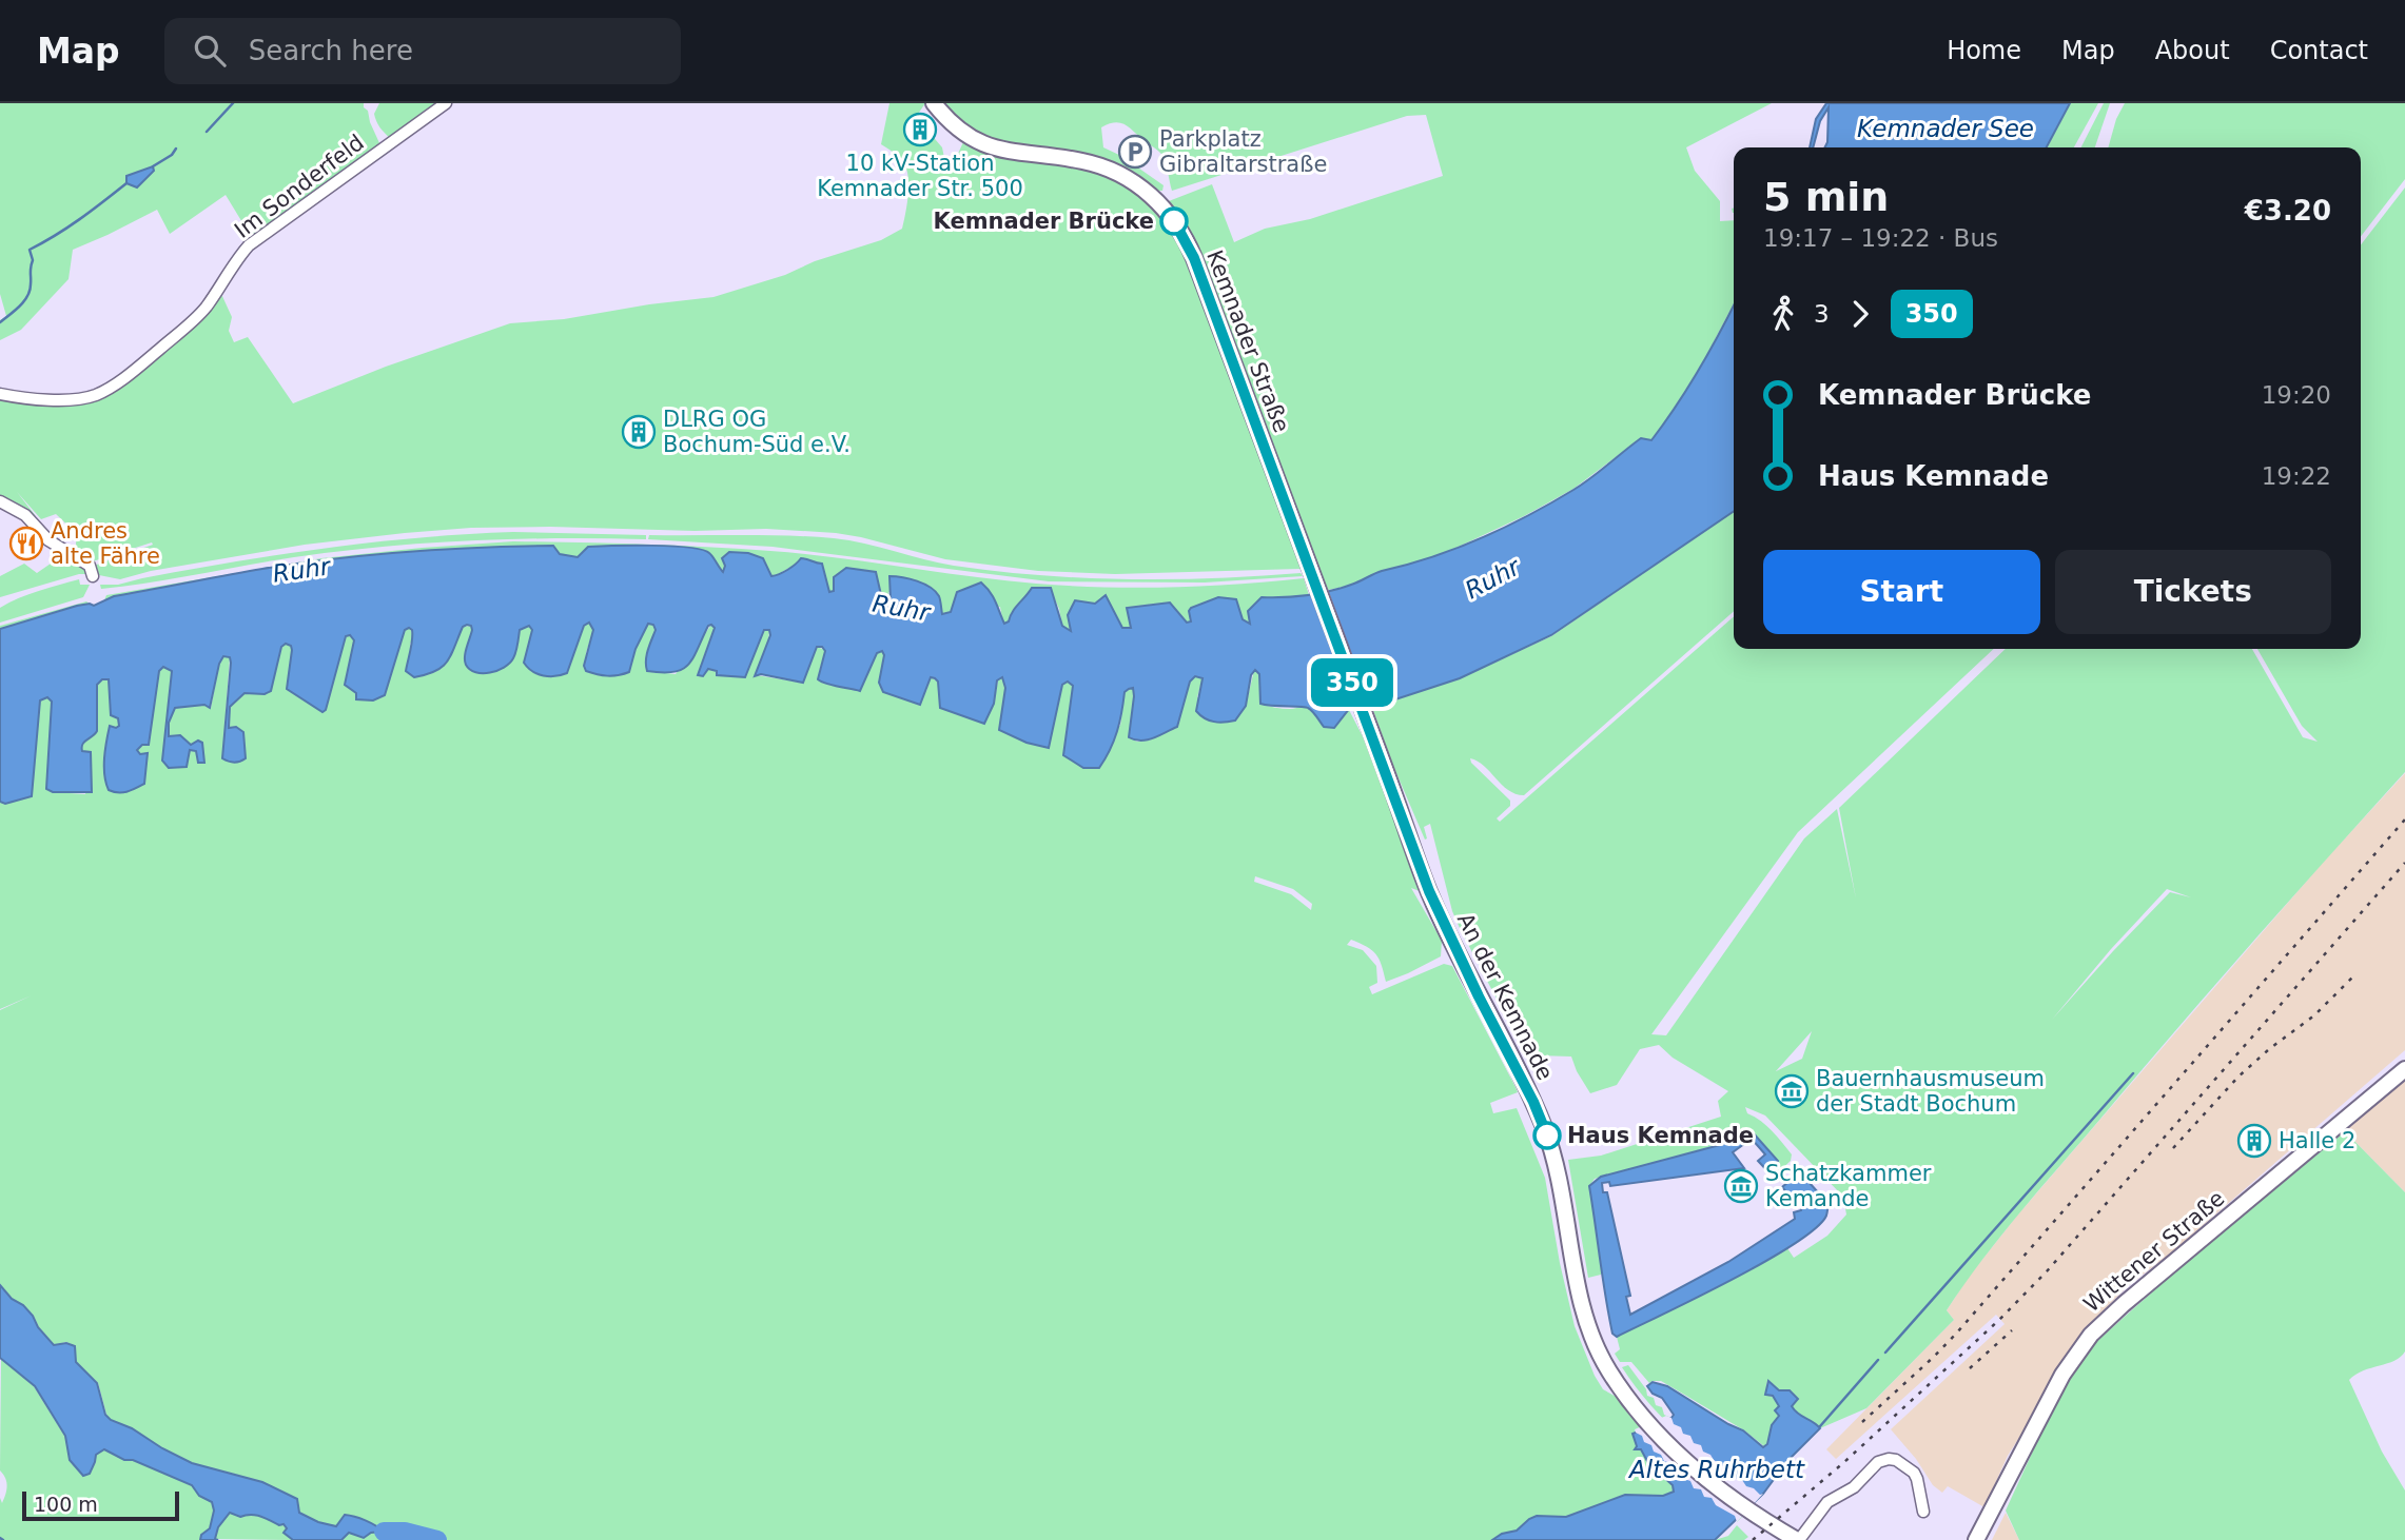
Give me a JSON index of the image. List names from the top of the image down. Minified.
{"streets":{"main road":["Kemnader Straße","An der Kemnade","Wittener Straße"],"street":["Im Sonderfeld"]},"crossings":[["Kemnader Straße","An der Kemnade"]],"water":["Kemnader See","Ruhr","Altes Ruhrbett"],"places":{"building":["10 kV-Station Kemnader Str. 500","DLRG OG Bochum-Süd e.V.","Halle 2"],"parking":["Parkplatz Gibraltarstraße"],"other":["Kemnader Brücke","Haus Kemnade"],"restaurant":["Andres alte Fähre"],"museum":["Bauernhausmuseum der Stadt Bochum","Schatzkammer Kemande"]},"lines":["bus line 350"],"scale_bar":"100 m","page":{"header":"Map","search":"Search here","nav":["Home","Map","About","Contact"],"on_map":"350","heading":["5 min","19:17 – 19:22 · Bus","€3.20"],"legs":["3","350"],"list":[{"name":"Kemnader Brücke","value":"19:20"},{"name":"Haus Kemnade","value":"19:22"}],"buttons":["Start","Tickets"],"scale":"100 m"}}
